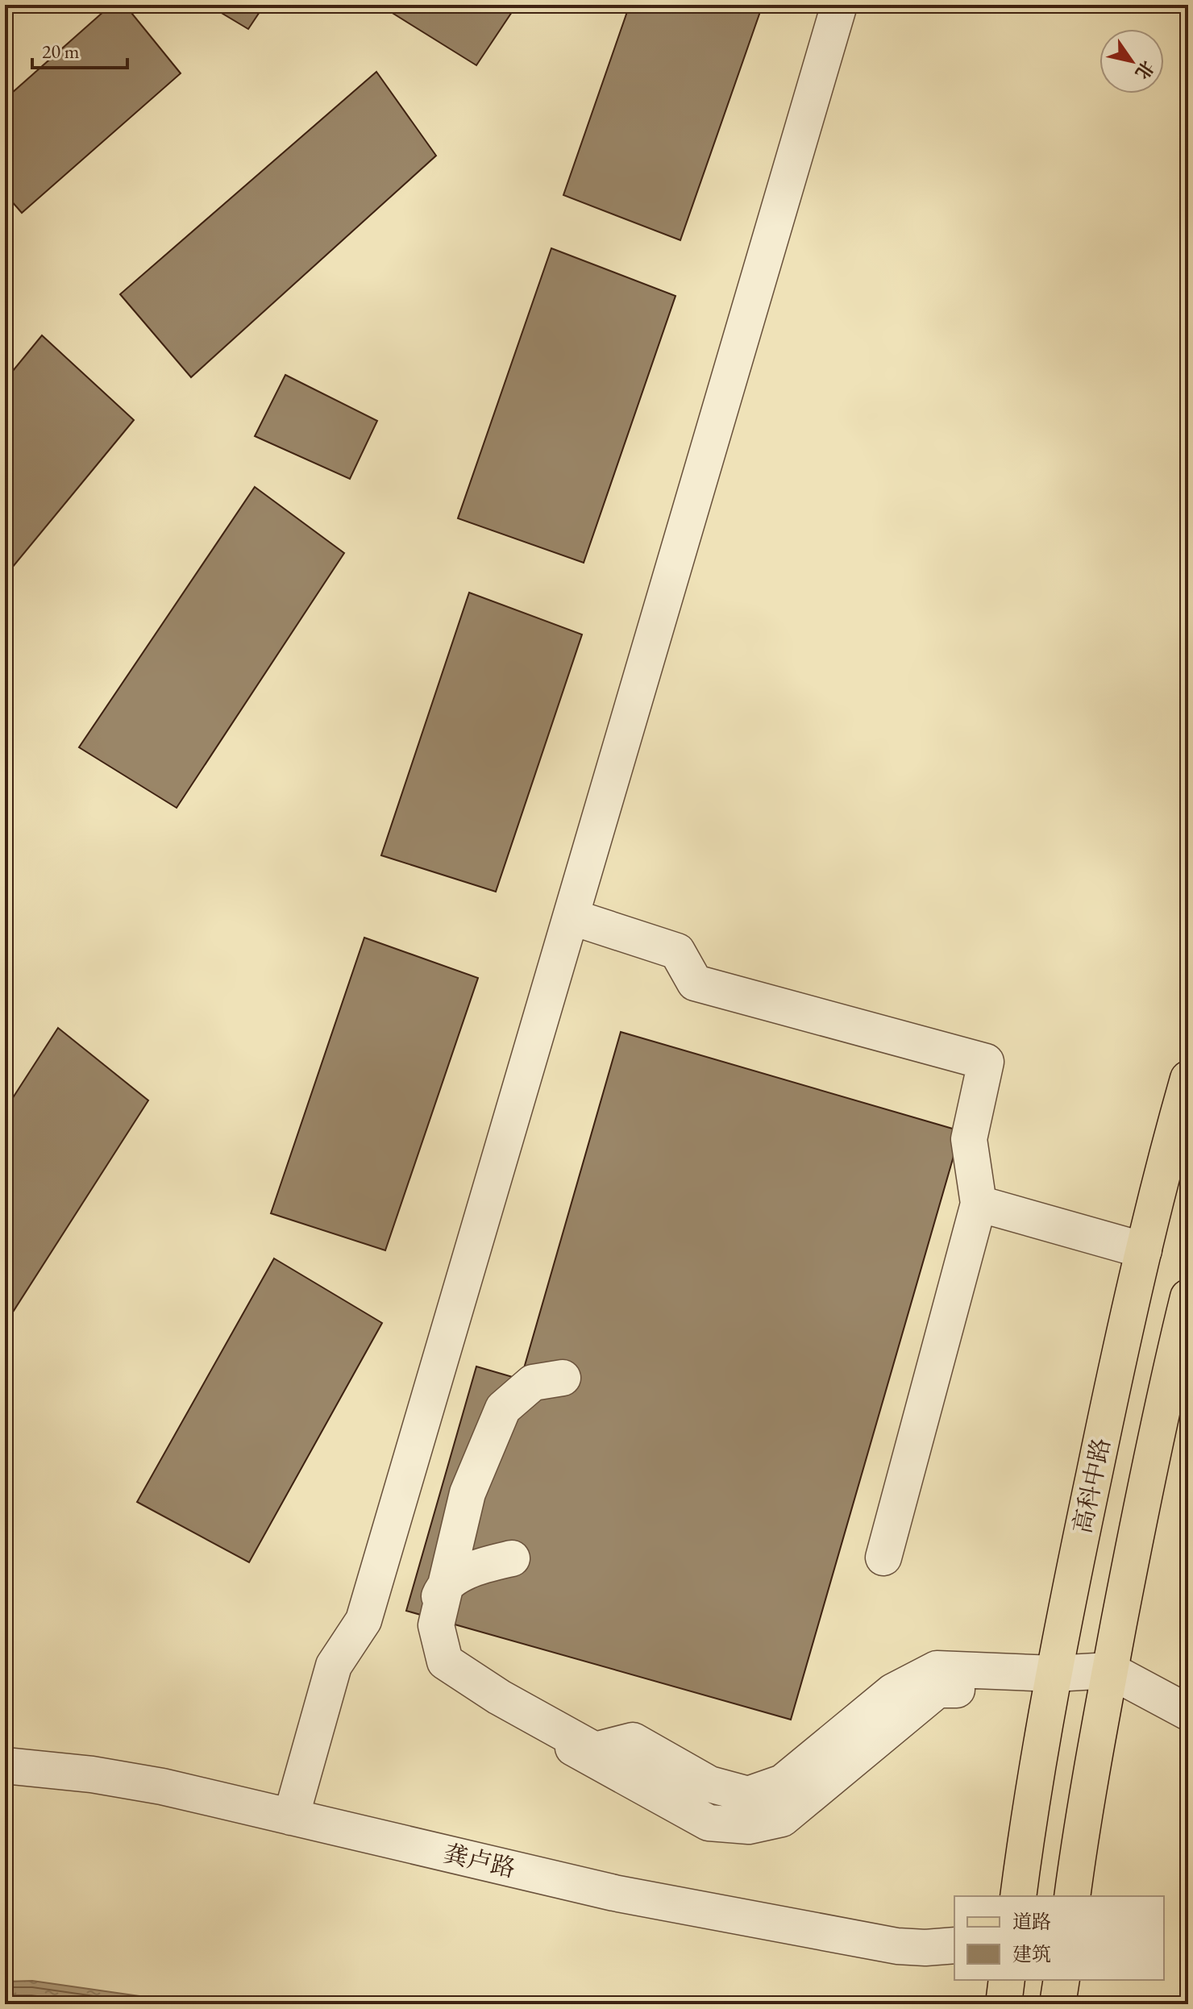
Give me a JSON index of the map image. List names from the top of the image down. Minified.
{"streets":{"main road":["高科中路"],"street":["龚卢路"]},"legend":["道路","建筑"],"scale_bar":"20 m","north":"bottom right"}
